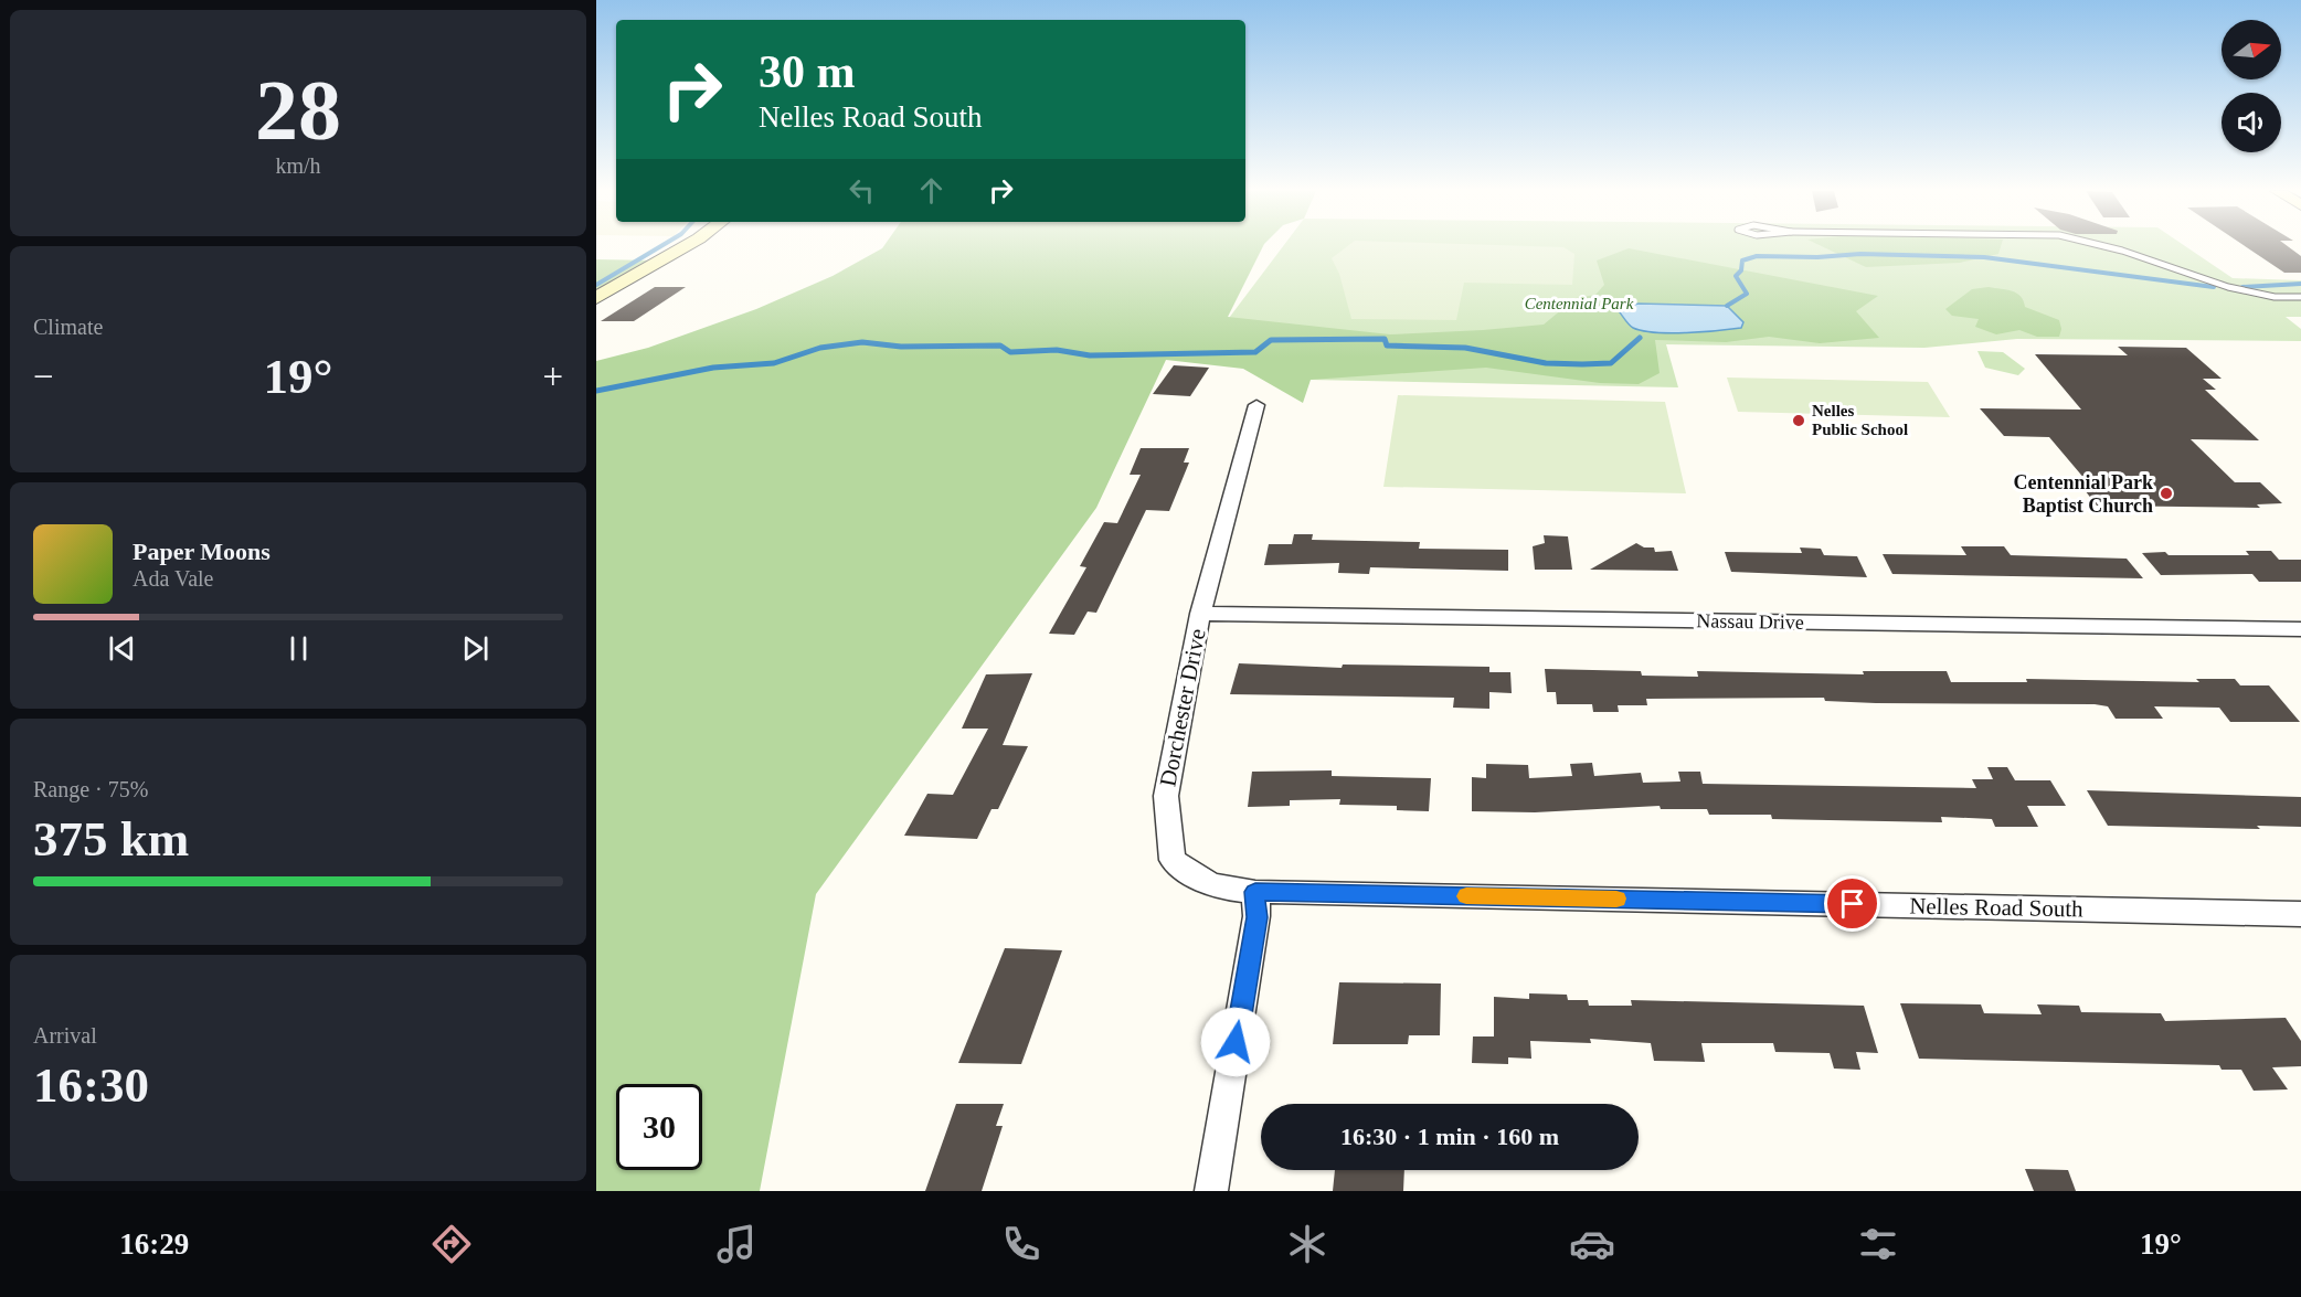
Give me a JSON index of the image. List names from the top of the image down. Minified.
{"streets":{"street":["Nassau Drive","Dorchester Drive","Nelles Road South"]},"crossings":[["Nassau Drive","Dorchester Drive"],["Dorchester Drive","Nelles Road South"]],"parks":["Centennial Park"],"places":["Nelles Public School","Centennial Park Baptist Church"],"north":"right","page":{"tile":[["28","km/h"],"Climate",["Range · 75%","375 km"],["Arrival","16:30"]],"turn":["30 m","Nelles Road South"],"heat":["−","19°","+"],"song":["Paper Moons","Ada Vale"],"limit":"30","trip":"16:30 · 1 min · 160 m","tabs":["16:29","19°"]}}
